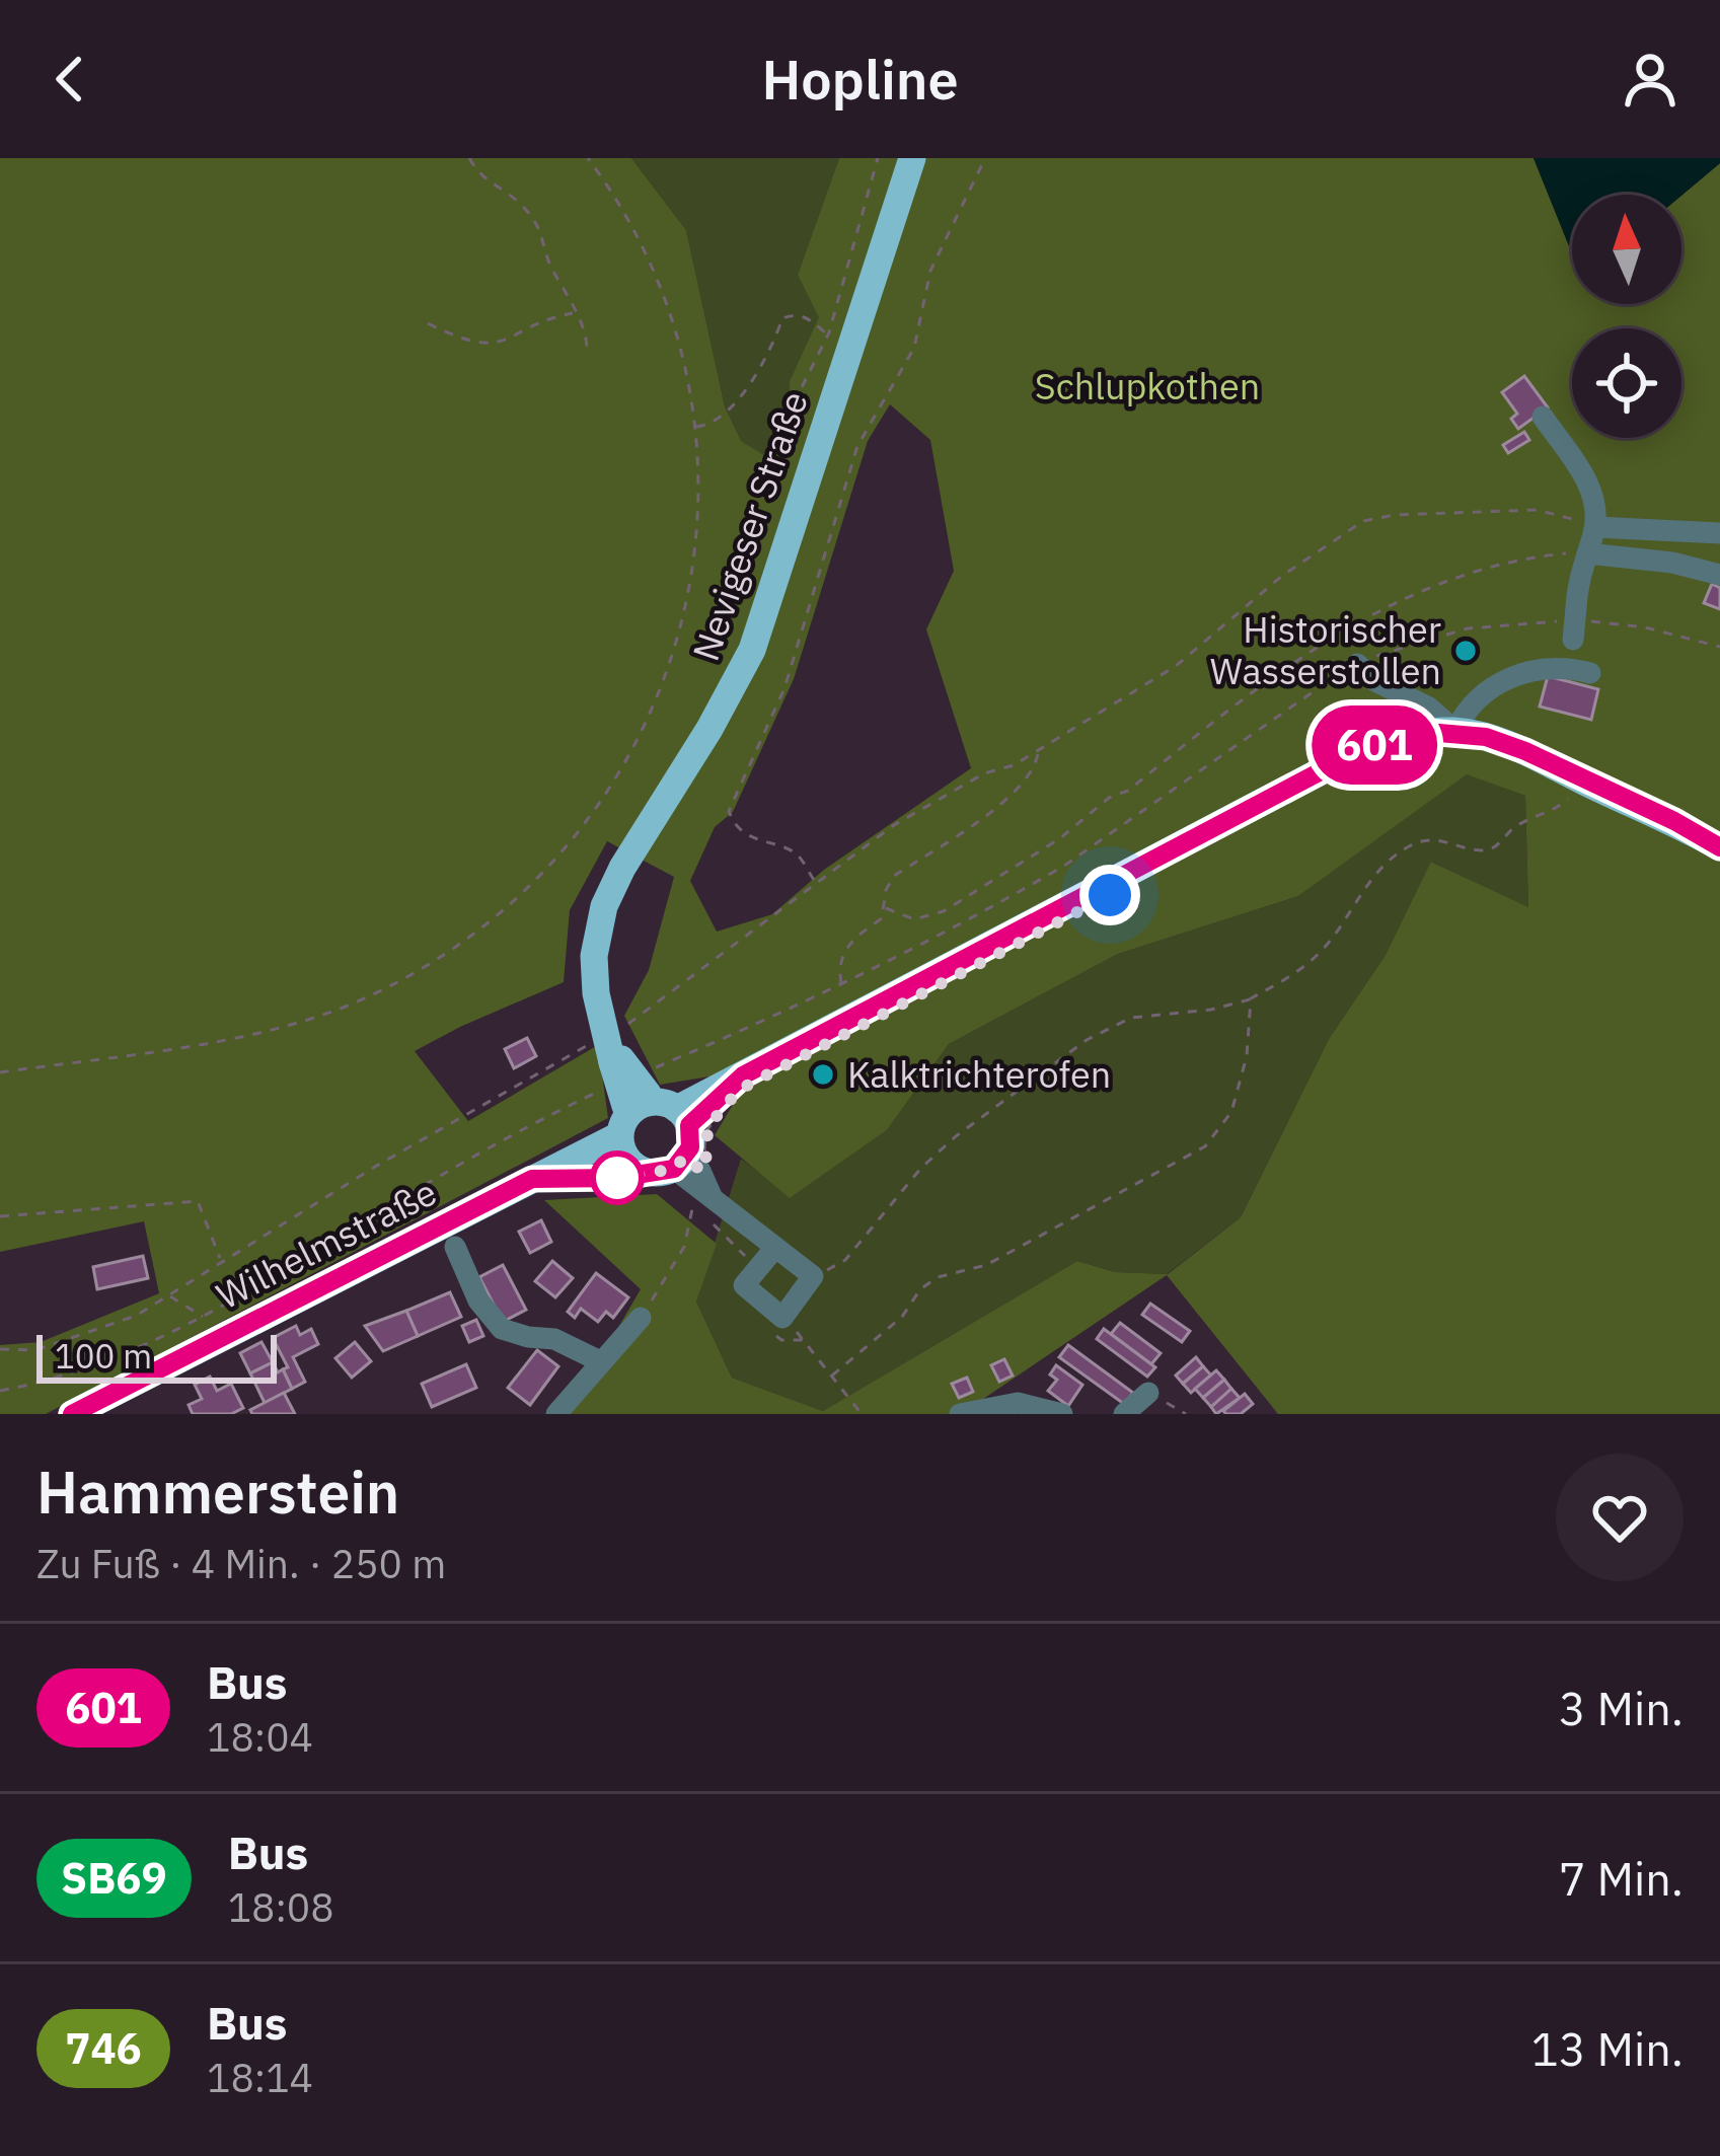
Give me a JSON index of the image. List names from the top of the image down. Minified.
{"streets":{"main road":["Nevigeser Straße","Wilhelmstraße"]},"crossings":[["Nevigeser Straße","Wilhelmstraße"]],"parks":["Schlupkothen"],"places":["Historischer Wasserstollen","Kalktrichterofen"],"lines":["bus line 601"],"scale_bar":"100 m","north":"top","page":{"header":"Hopline","on_map":"601","scale":"100 m","heading":["Hammerstein","Zu Fuß · 4 Min. · 250 m"],"list":[{"mark":"601","name":"Bus","note":"18:04","value":"3 Min."},{"mark":"SB69","name":"Bus","note":"18:08","value":"7 Min."},{"mark":"746","name":"Bus","note":"18:14","value":"13 Min."}]}}
